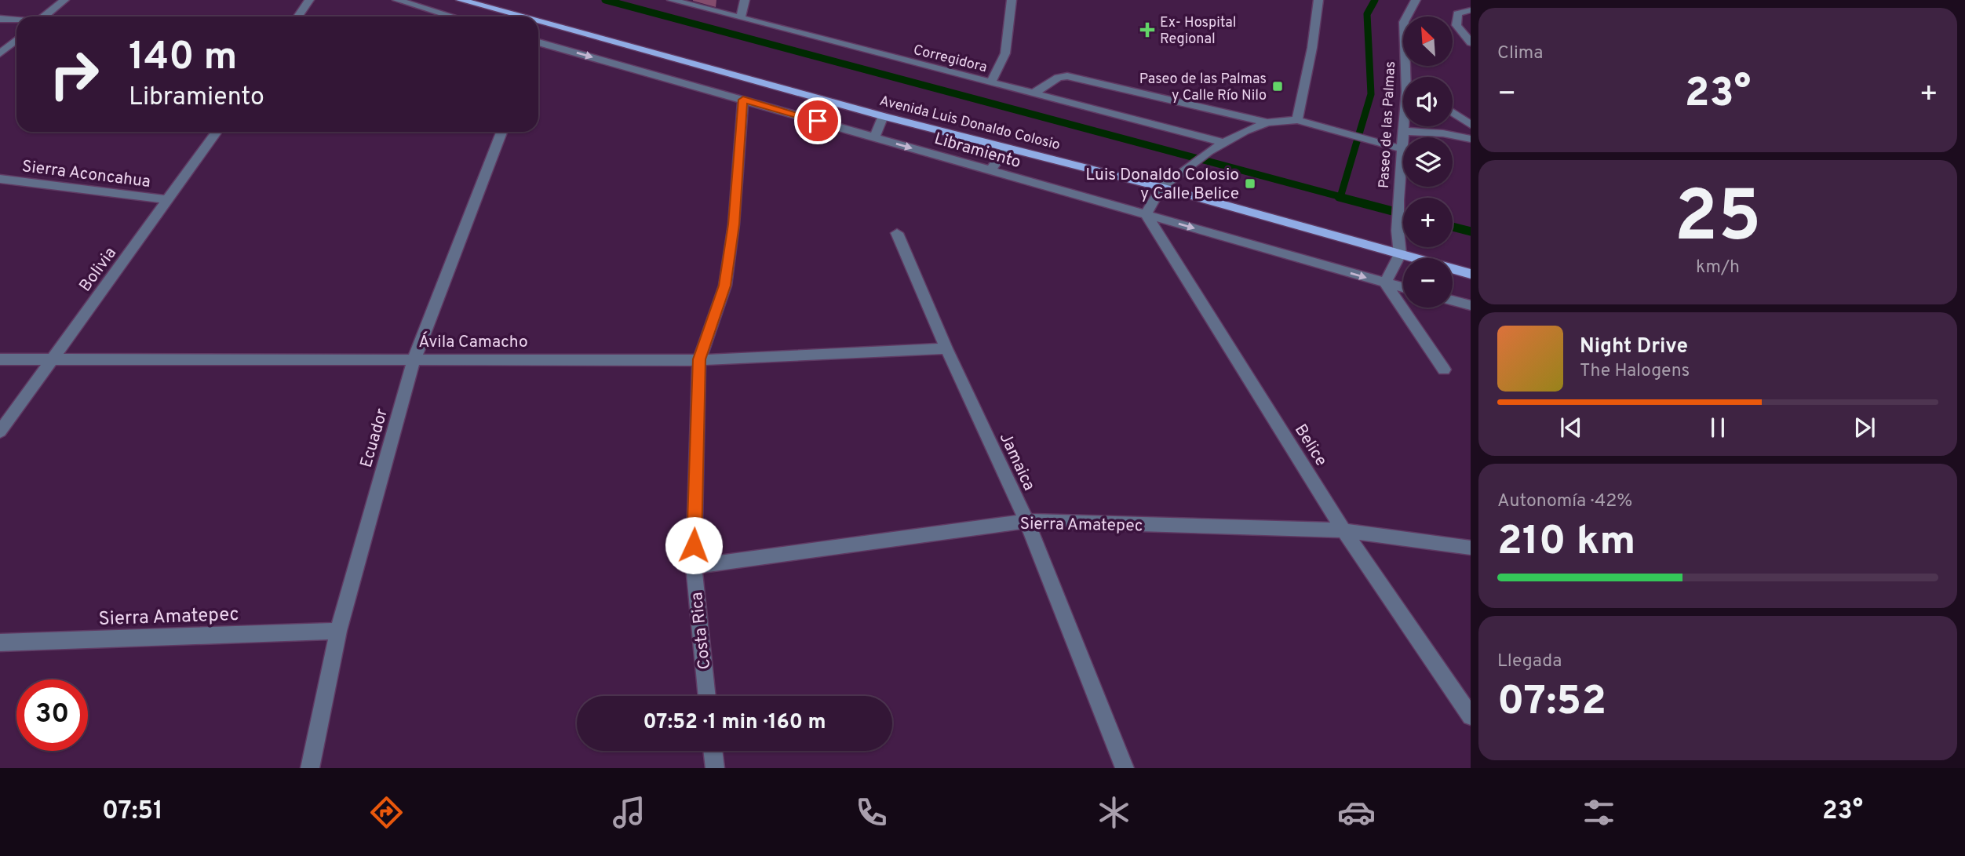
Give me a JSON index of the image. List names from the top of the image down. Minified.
{"streets":{"main road":["Avenida Luis Donaldo Colosio"],"street":["Corregidora","Paseo de las Palmas","Libramiento","Sierra Aconcahua","Bolivia","Ávila Camacho","Ecuador","Belice","Jamaica","Sierra Amatepec","Costa Rica"]},"crossings":[["Avenida Luis Donaldo Colosio","Paseo de las Palmas"],["Libramiento","Belice"],["Libramiento","Costa Rica"],["Sierra Aconcahua","Bolivia"],["Bolivia","Ávila Camacho"],["Ávila Camacho","Ecuador"],["Ávila Camacho","Jamaica"],["Ávila Camacho","Costa Rica"],["Ecuador","Sierra Amatepec"],["Belice","Sierra Amatepec"],["Jamaica","Sierra Amatepec"],["Sierra Amatepec","Costa Rica"]],"one_way":["Libramiento"],"places":{"health":["Ex- Hospital Regional"],"transit":["Paseo de las Palmas y Calle Río Nilo","Luis Donaldo Colosio y Calle Belice"]},"north":"top left","page":{"tile":["Clima",["25","km/h"],["Autonomía · 42%","210 km"],["Llegada","07:52"]],"map_buttons":["+","−"],"turn":["140 m","Libramiento"],"heat":["−","23°","+"],"song":["Night Drive","The Halogens"],"limit":"30","trip":"07:52 · 1 min · 160 m","tabs":["07:51","23°"]}}
